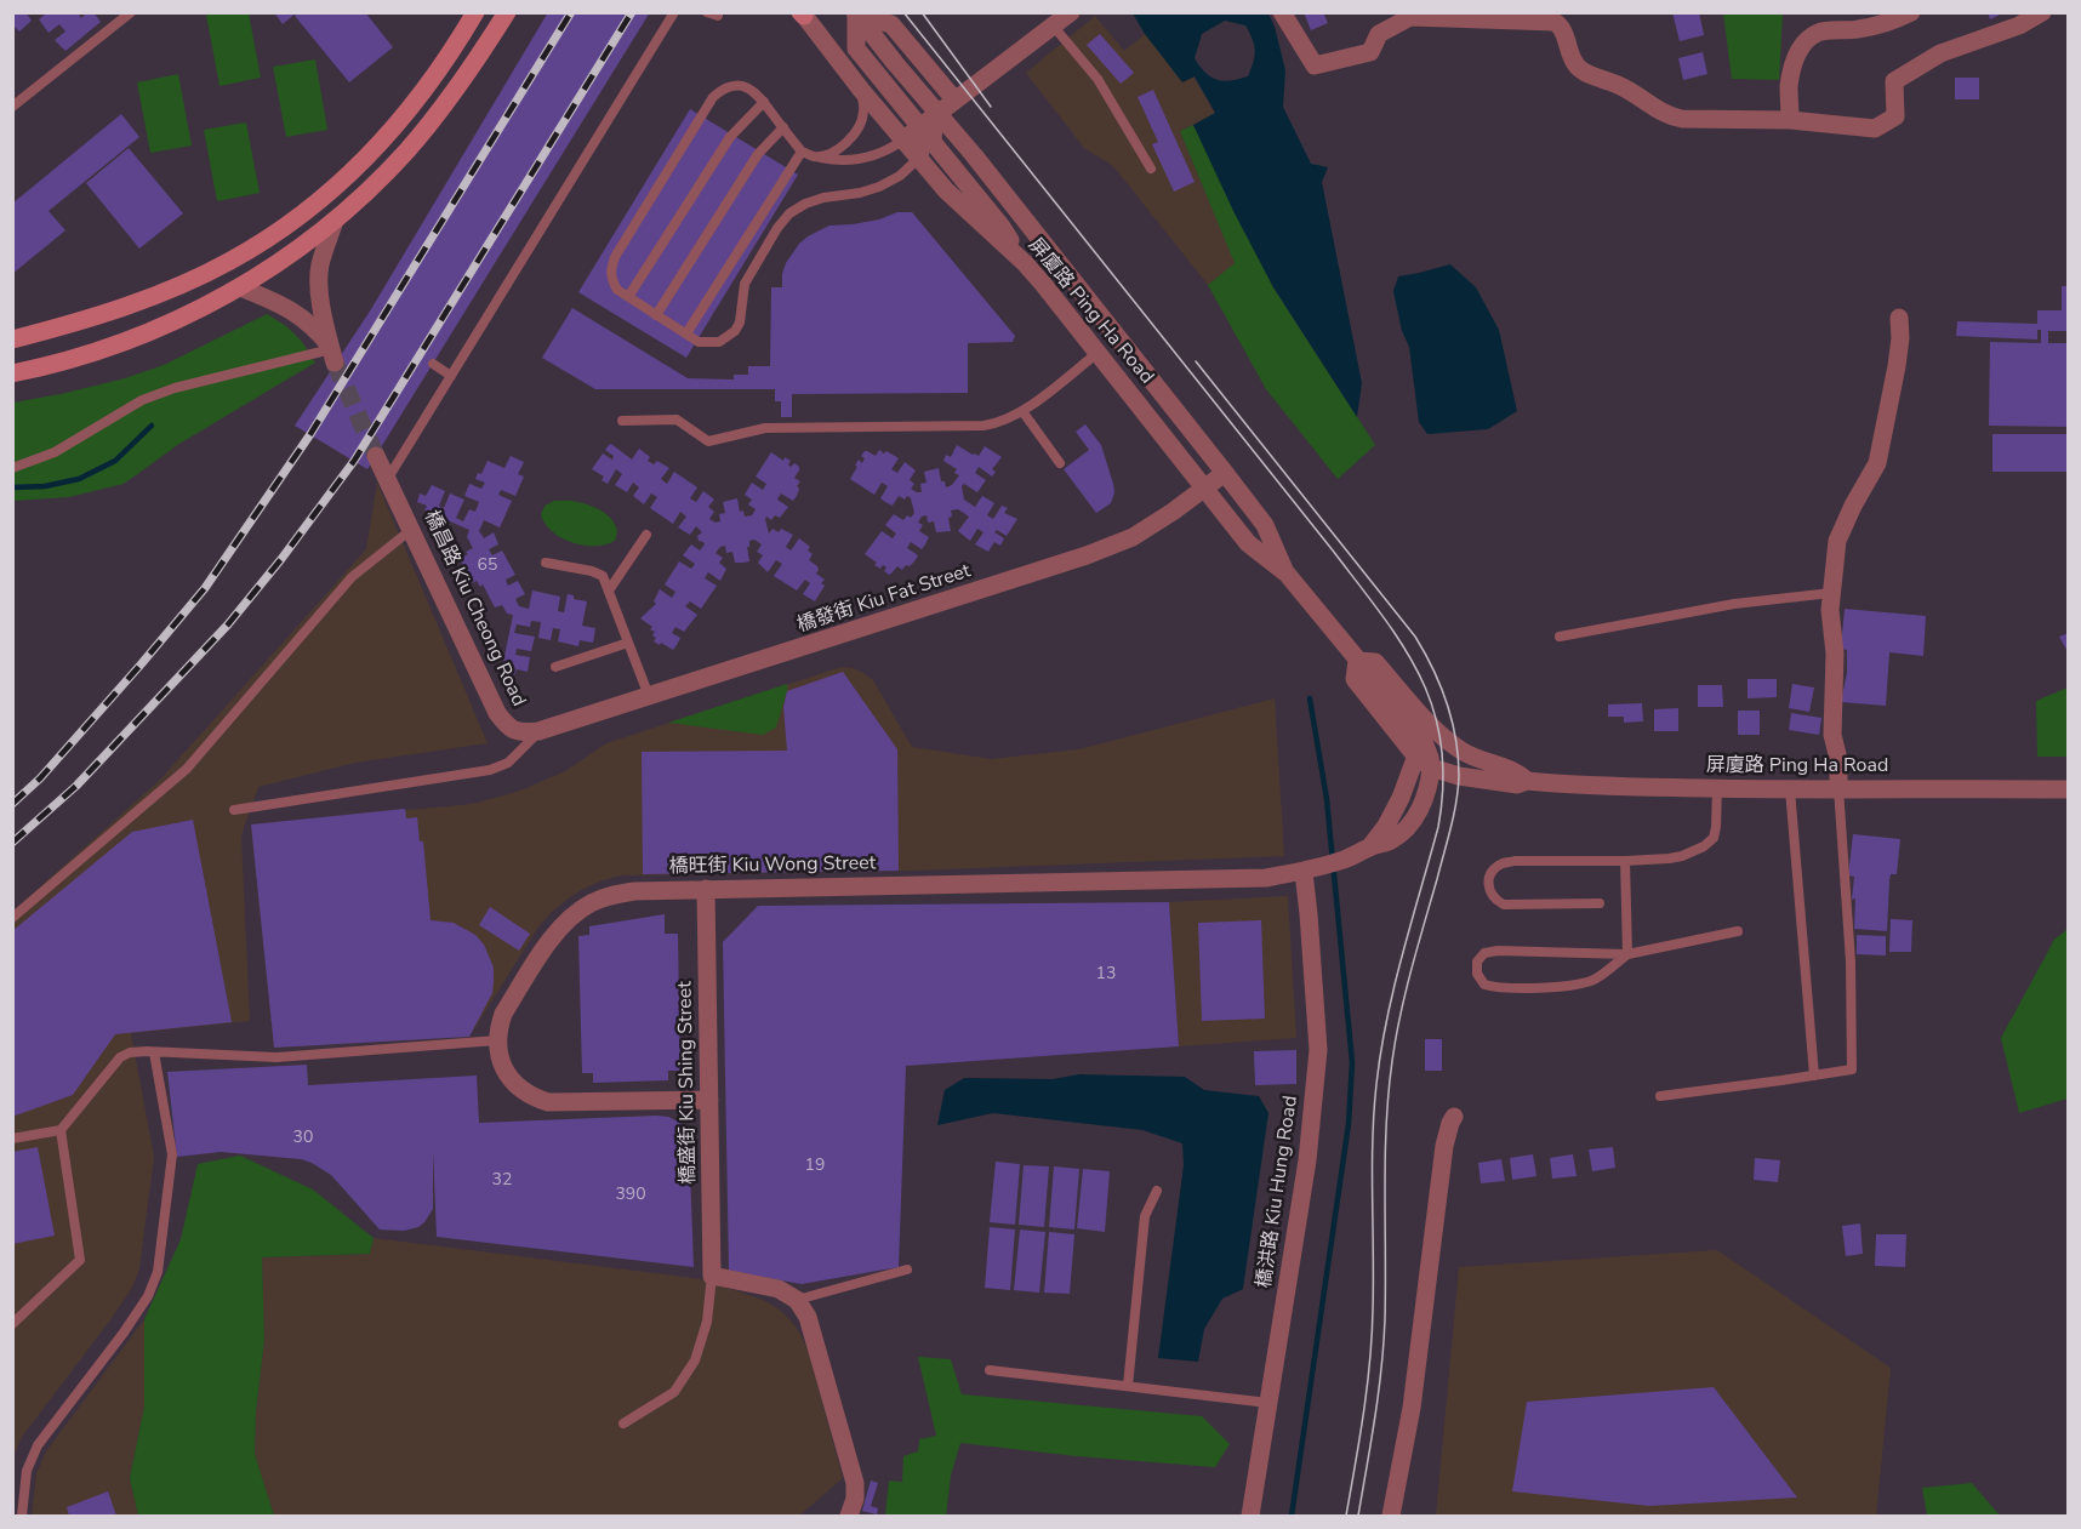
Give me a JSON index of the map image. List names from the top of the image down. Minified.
{"streets":{"street":["屏廈路 Ping Ha Road","橋發街 Kiu Fat Street","橋昌路 Kiu Cheong Road","橋旺街 Kiu Wong Street","橋盛街 Kiu Shing Street","橋洪路 Kiu Hung Road"]},"crossings":[["屏廈路 Ping Ha Road","橋發街 Kiu Fat Street"],["屏廈路 Ping Ha Road","橋旺街 Kiu Wong Street"],["橋發街 Kiu Fat Street","橋昌路 Kiu Cheong Road"],["橋旺街 Kiu Wong Street","橋盛街 Kiu Shing Street"],["橋旺街 Kiu Wong Street","橋洪路 Kiu Hung Road"]],"house_numbers":["65","13","30","19","32","390"]}
